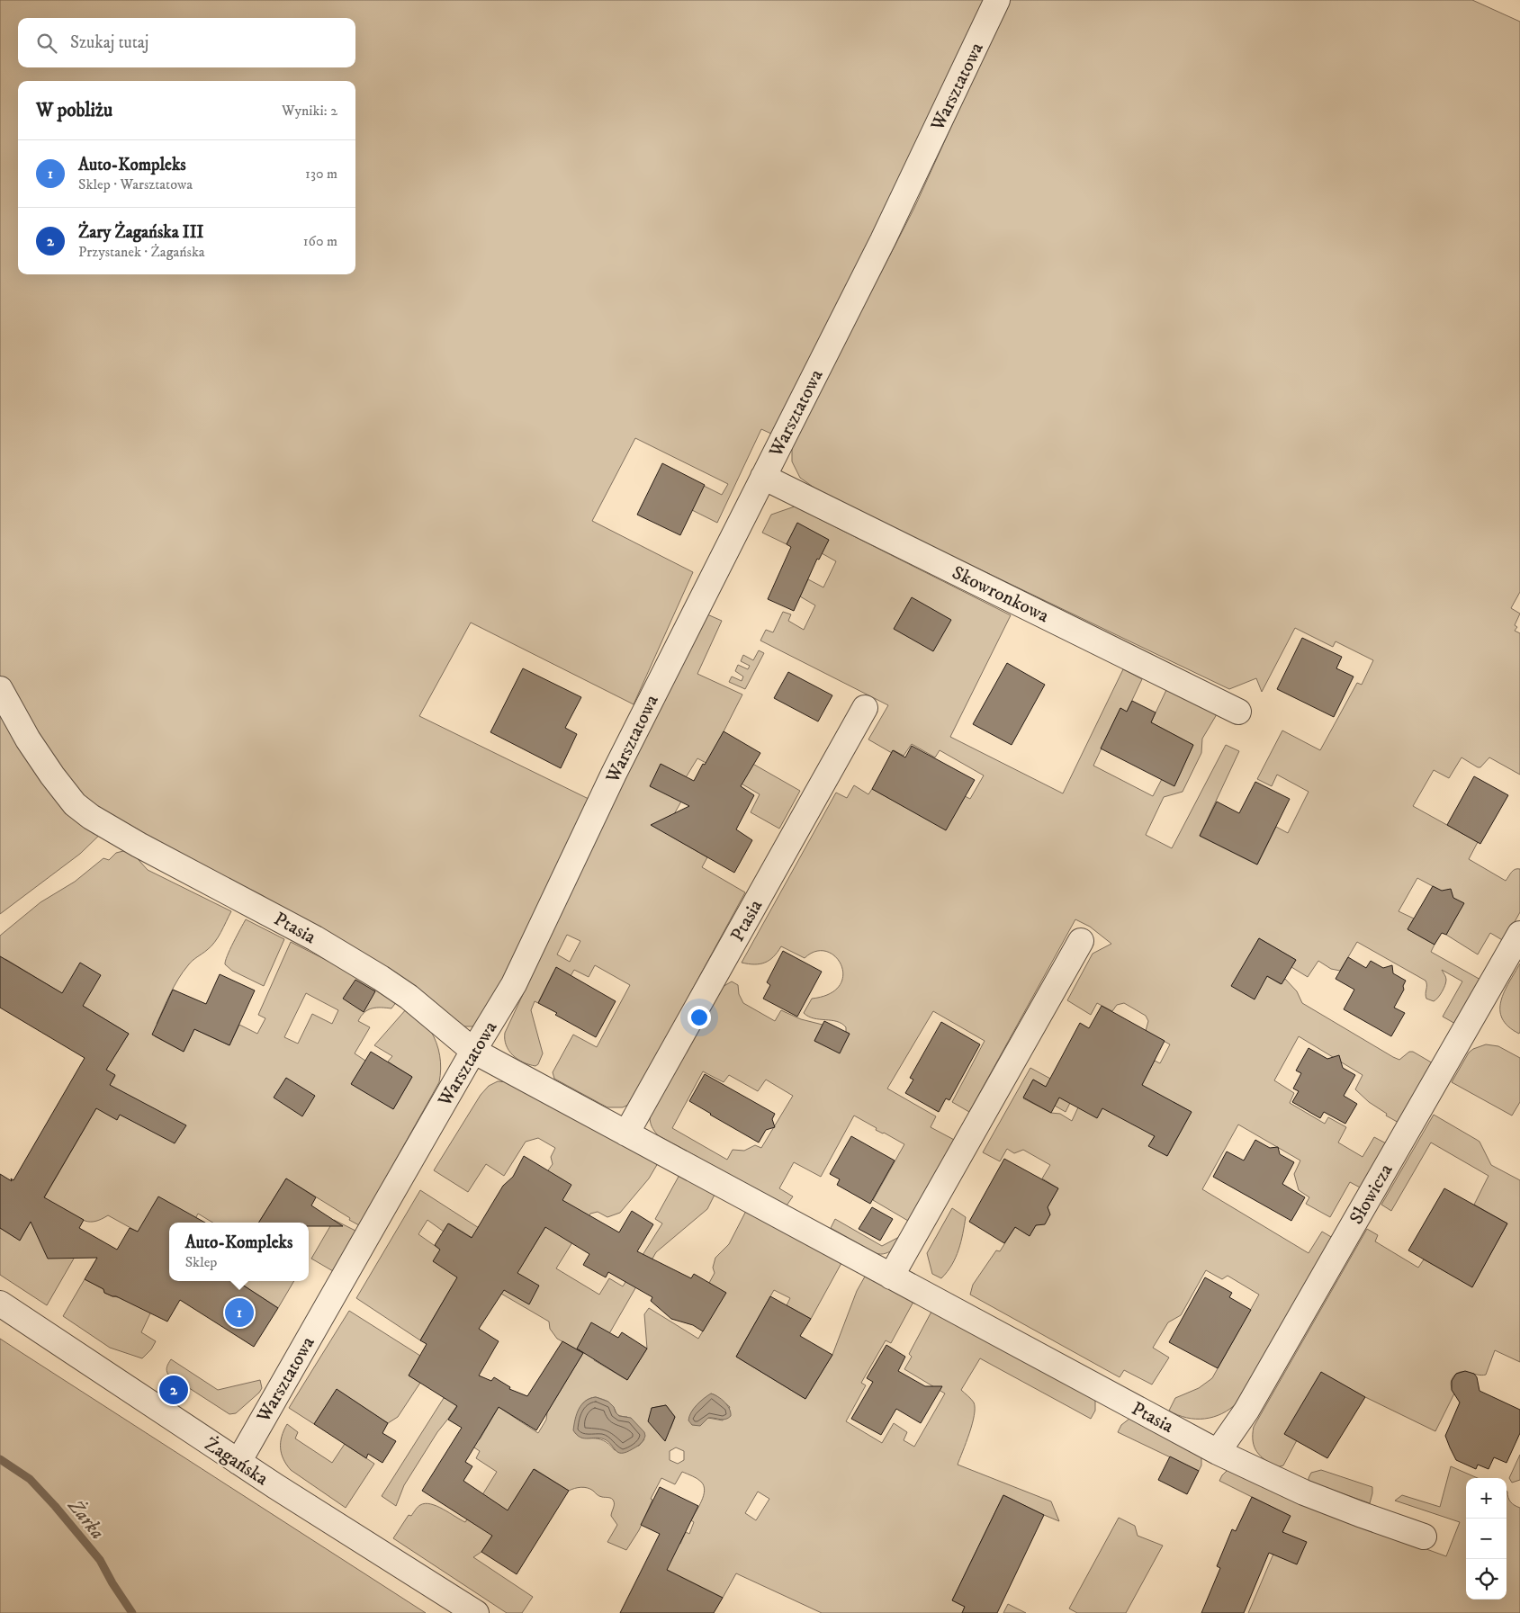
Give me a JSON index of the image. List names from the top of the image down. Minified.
{"streets":{"street":["Warsztatowa","Skowronkowa","Ptasia","Słowicza","Żagańska"]},"crossings":[["Warsztatowa","Skowronkowa"],["Warsztatowa","Ptasia"],["Warsztatowa","Żagańska"],["Ptasia","Słowicza"]],"water":["Żarka"],"page":{"search":"Szukaj tutaj","heading":["W pobliżu","Wyniki: 2"],"list":[{"mark":"1","name":"Auto-Kompleks","note":"Sklep · Warsztatowa","value":"130 m"},{"mark":"2","name":"Żary Żagańska III","note":"Przystanek · Żagańska","value":"160 m"}],"popup":["Auto-Kompleks","Sklep"],"pins":["1","2"],"map_buttons":["+","−"]}}
